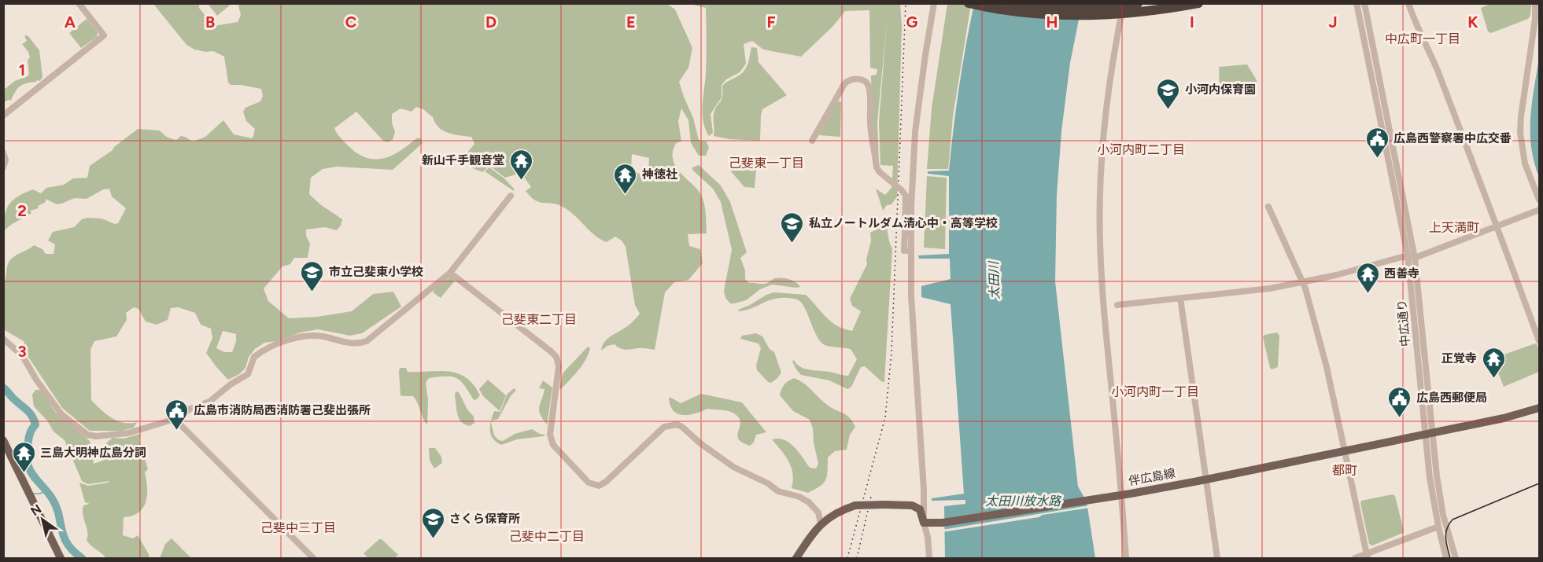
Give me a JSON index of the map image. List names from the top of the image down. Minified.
{"streets":{"main road":["伴広島線"]},"districts":["中広町一丁目","小河内町二丁目","己斐東一丁目","上天満町","己斐東二丁目","小河内町一丁目","都町","己斐中三丁目","己斐中二丁目"],"water":["太田川","太田川放水路"],"places":{"school or university":["小河内保育園","私立ノートルダム清心中・高等学校","市立己斐東小学校","さくら保育所"],"public building":["広島西警察署中広交番","広島西郵便局","広島市消防局西消防署己斐出張所"],"temple":["新山千手観音堂","神徳社","西善寺","正覚寺","三島大明神広島分詞"]},"north":"top left","grid":{"columns":["A","B","C","D","E","F","G","H","I","J","K"],"rows":["1","2","3"]}}
